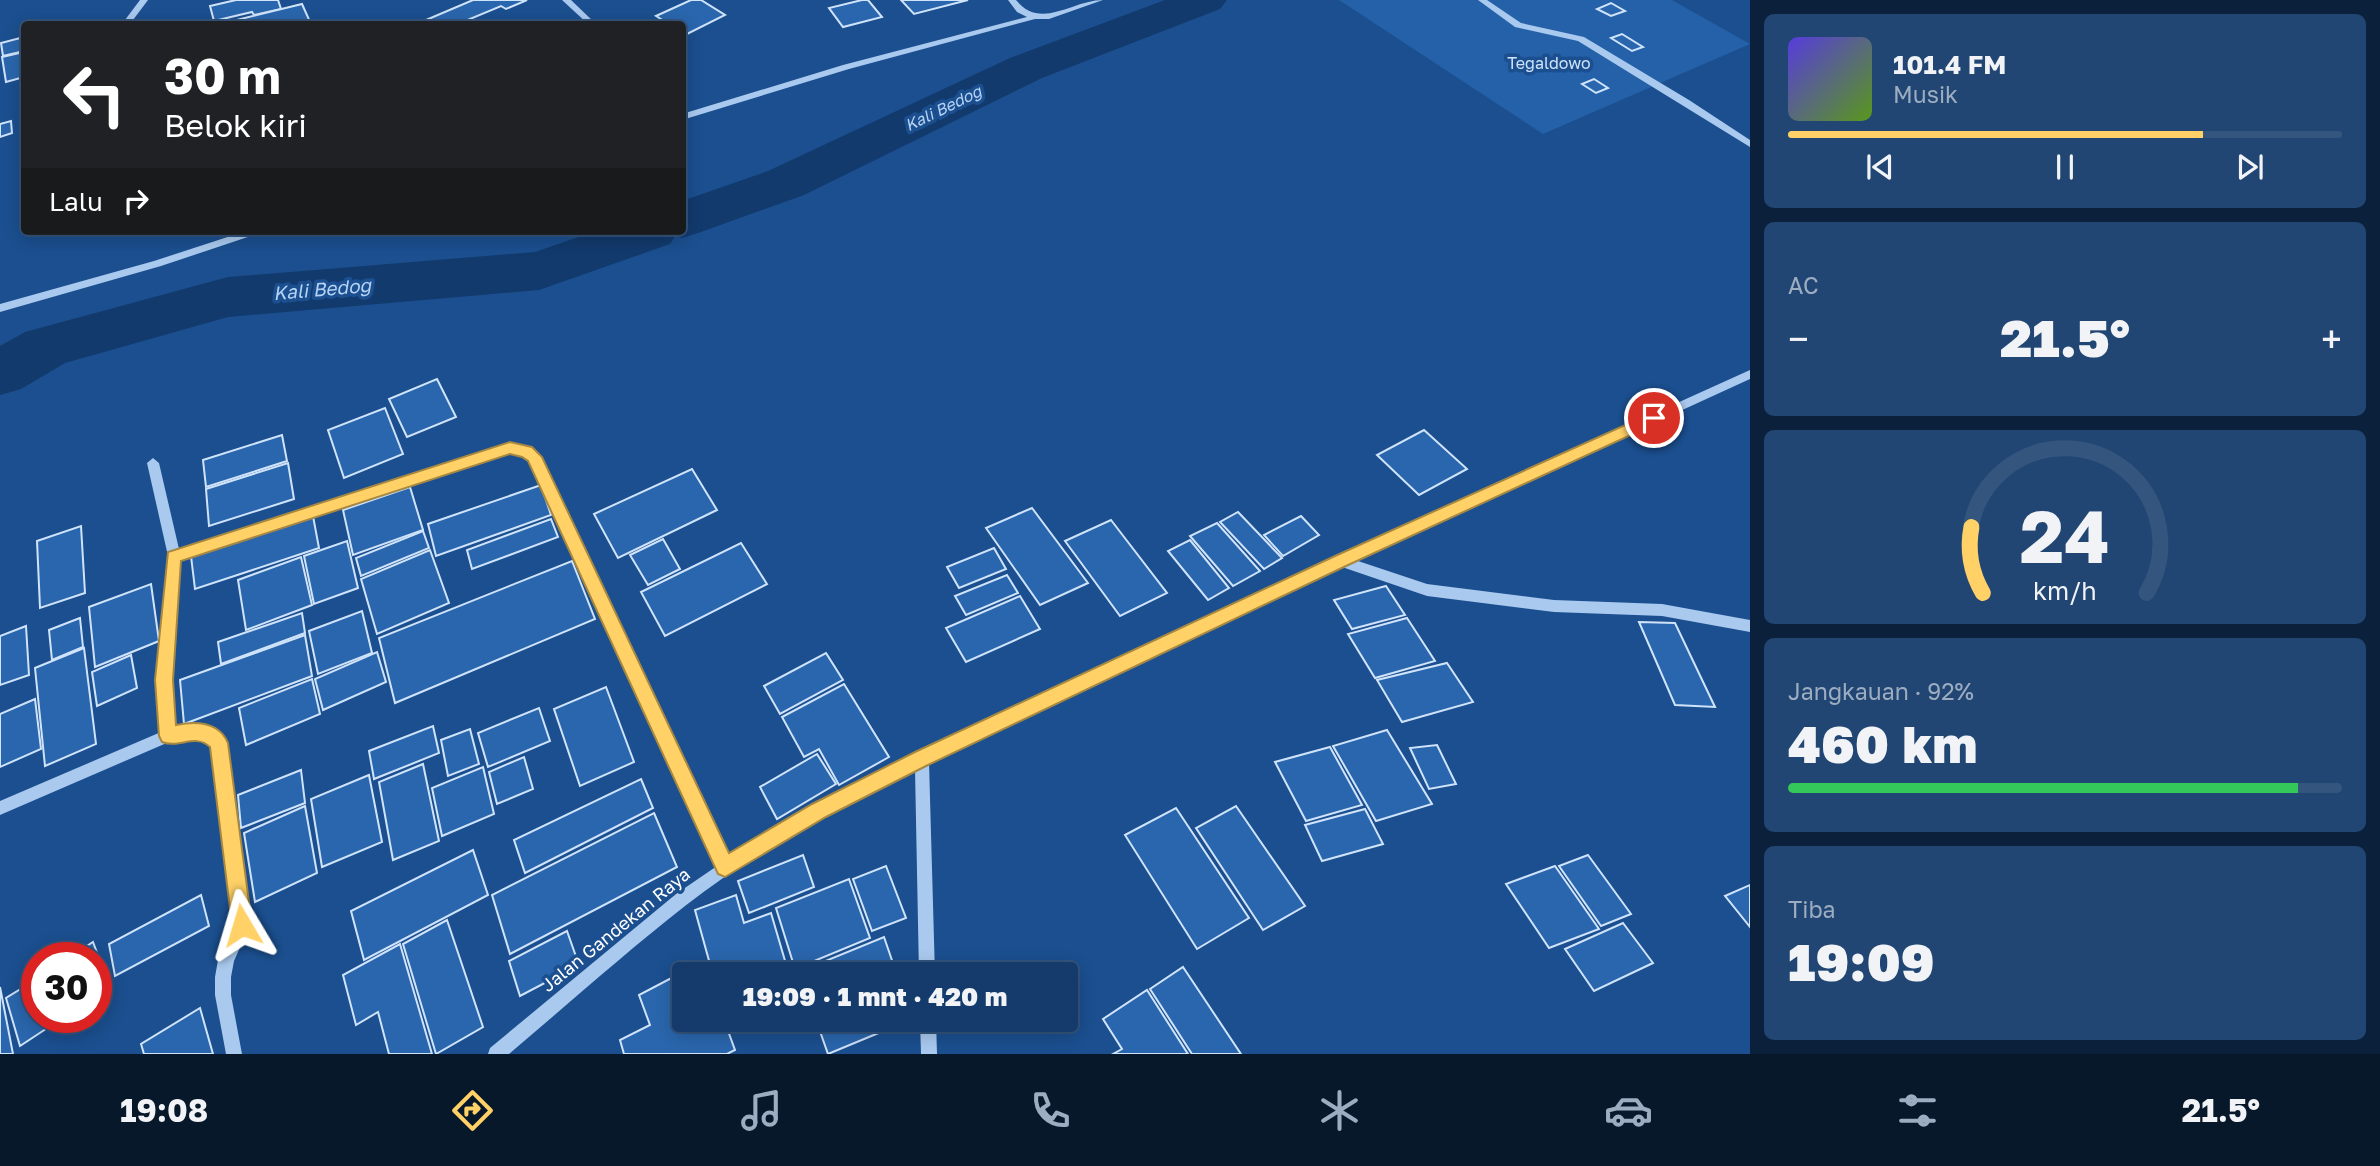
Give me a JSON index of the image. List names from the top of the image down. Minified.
{"streets":{"street":["Jalan Gandekan Raya"]},"water":["Kali Bedog"],"parks":["Tegaldowo"],"page":{"turn":["30 m","Belok kiri"],"song":["101.4 FM","Musik"],"then":"Lalu","tile":["AC",["Jangkauan · 92%","460 km"],["Tiba","19:09"]],"heat":["−","21.5°","+"],"limit":"30","trip":"19:09 · 1 mnt · 420 m","tabs":["19:08","21.5°"],"gauge":["24","km/h"]}}
